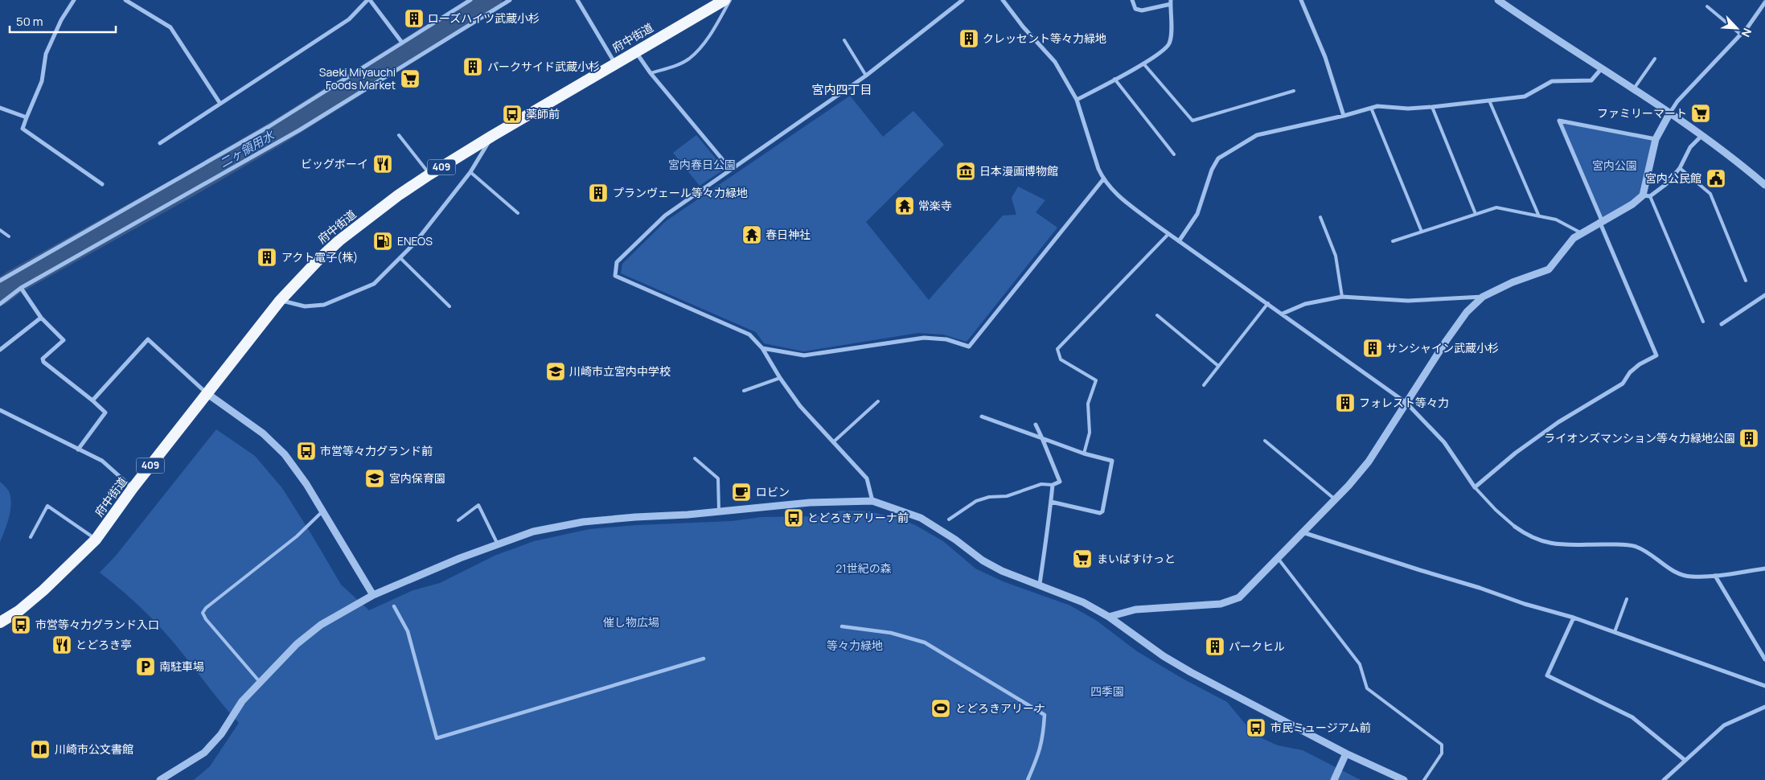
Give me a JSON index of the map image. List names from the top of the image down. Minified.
{"streets":{"highway":["府中街道","409"]},"districts":["宮内四丁目"],"water":["二ヶ領用水"],"parks":["宮内春日公園","宮内公園","21世紀の森","催し物広場","等々力緑地","四季園"],"places":{"building":["ローズハイツ武蔵小杉","クレッセント等々力緑地","パークサイド武蔵小杉","プランヴェール等々力緑地","アクト電子(株)","サンシャイン武蔵小杉","フォレスト等々力","ライオンズマンション等々力緑地公園","パークヒル"],"supermarket":["Saeki Miyauchi Foods Market","ファミリーマート","まいばすけっと"],"bus stop":["薬師前","市営等々力グランド前","とどろきアリーナ前","市営等々力グランド入口","市民ミュージアム前"],"restaurant":["ビッグボーイ","とどろき亭"],"museum":["日本漫画博物館"],"public building":["宮内公民館"],"temple":["常楽寺","春日神社"],"fuel station":["ENEOS"],"school or university":["川崎市立宮内中学校","宮内保育園"],"cafe":["ロビン"],"parking":["南駐車場"],"sports":["とどろきアリーナ"],"library":["川崎市公文書館"]},"scale_bar":"50 m","north":"bottom right"}
